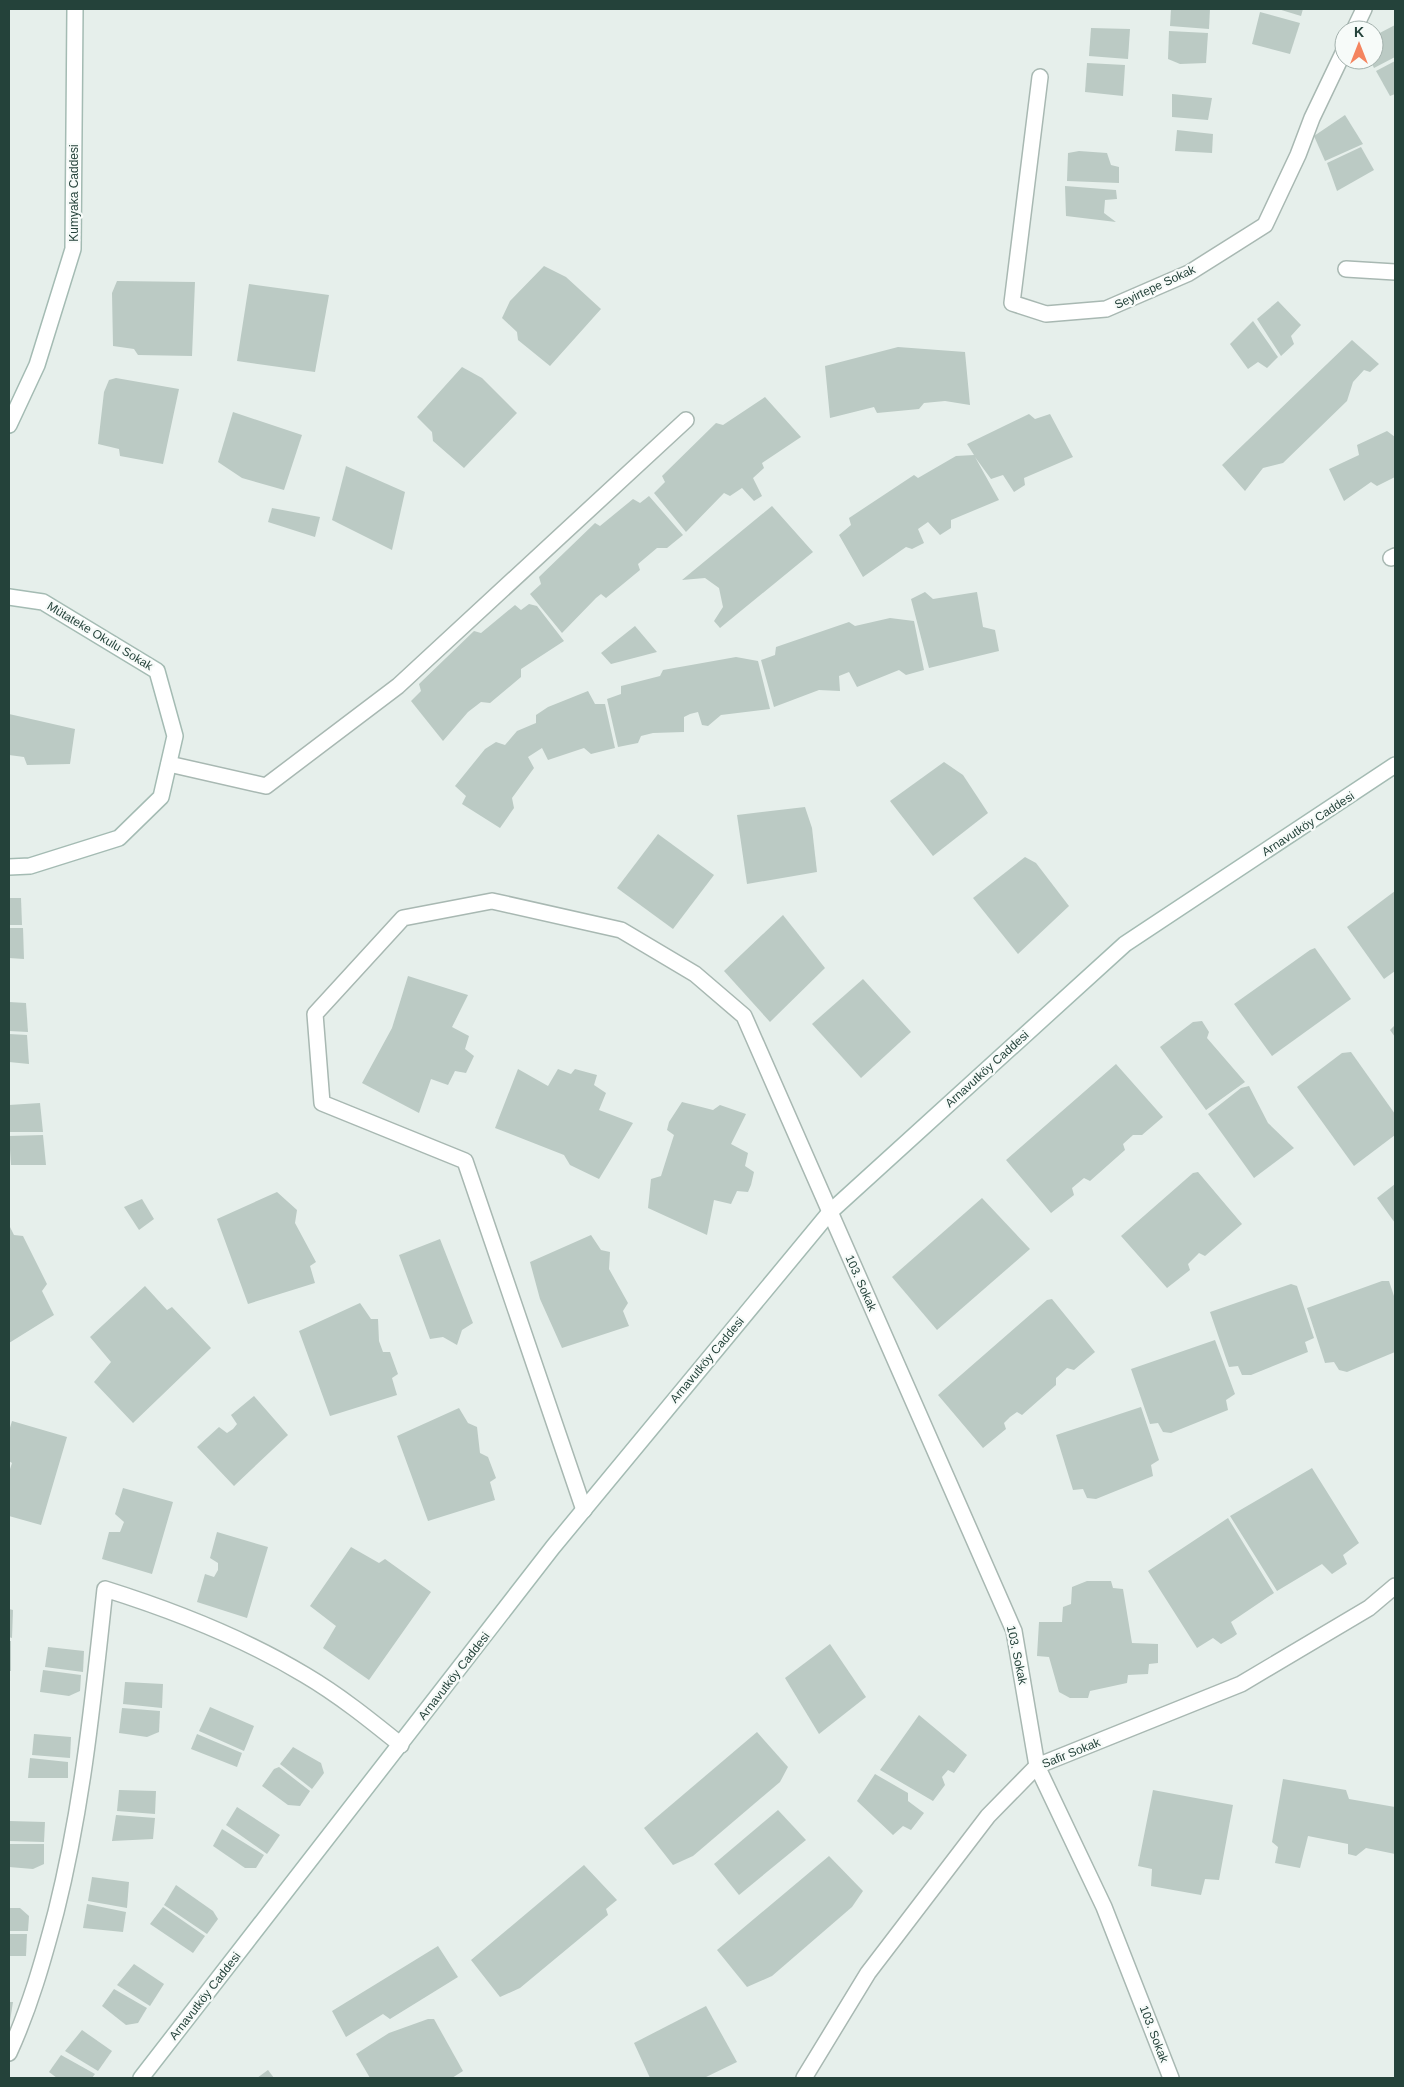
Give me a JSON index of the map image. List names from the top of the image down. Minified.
{"streets":{"street":["Kumyaka Caddesi","Seyirtepe Sokak","Mütateke Okulu Sokak","Arnavutköy Caddesi","103. Sokak","Safir Sokak"]},"crossings":[["Arnavutköy Caddesi","103. Sokak"],["103. Sokak","Safir Sokak"]],"north":"top"}
